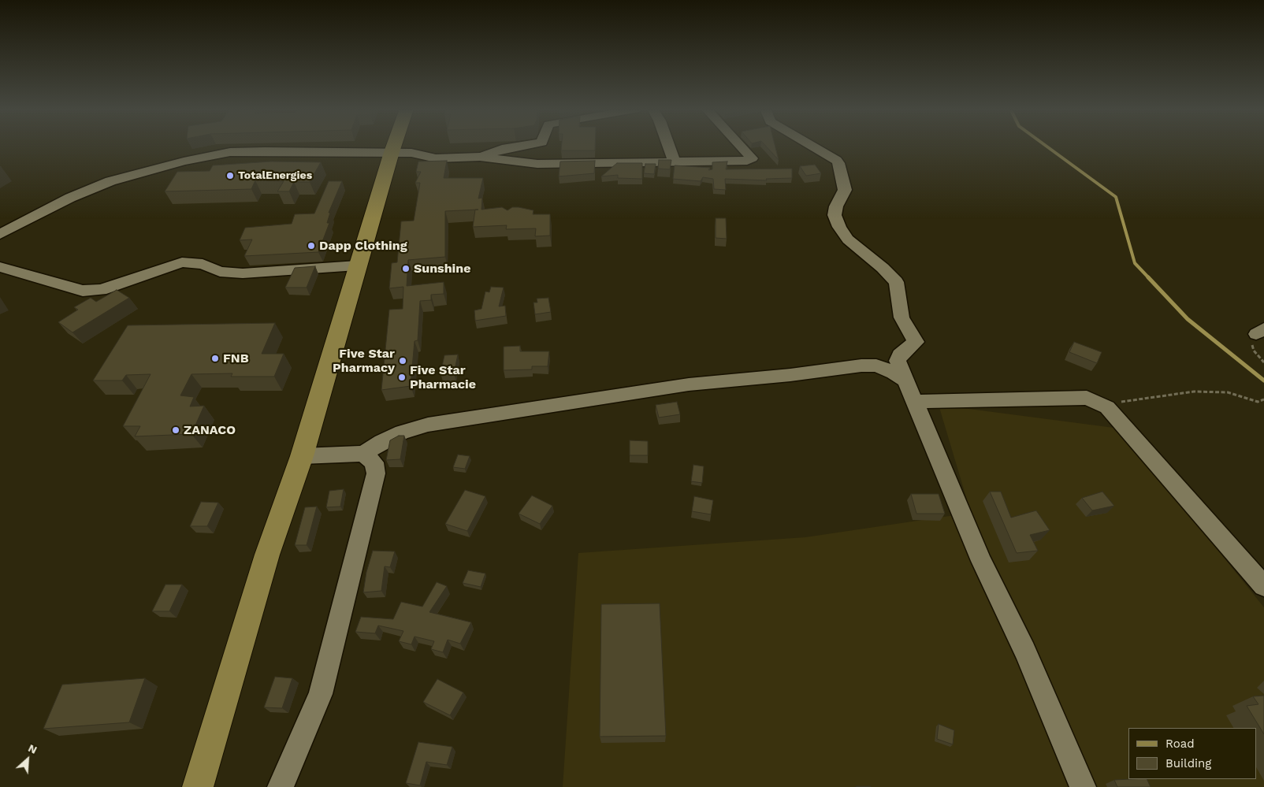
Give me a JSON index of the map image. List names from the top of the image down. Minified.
{"places":["TotalEnergies","Dapp Clothing","Sunshine","FNB","Five Star Pharmacy","Five Star Pharmacie","ZANACO"],"legend":["Road","Building"],"north":"top right"}
